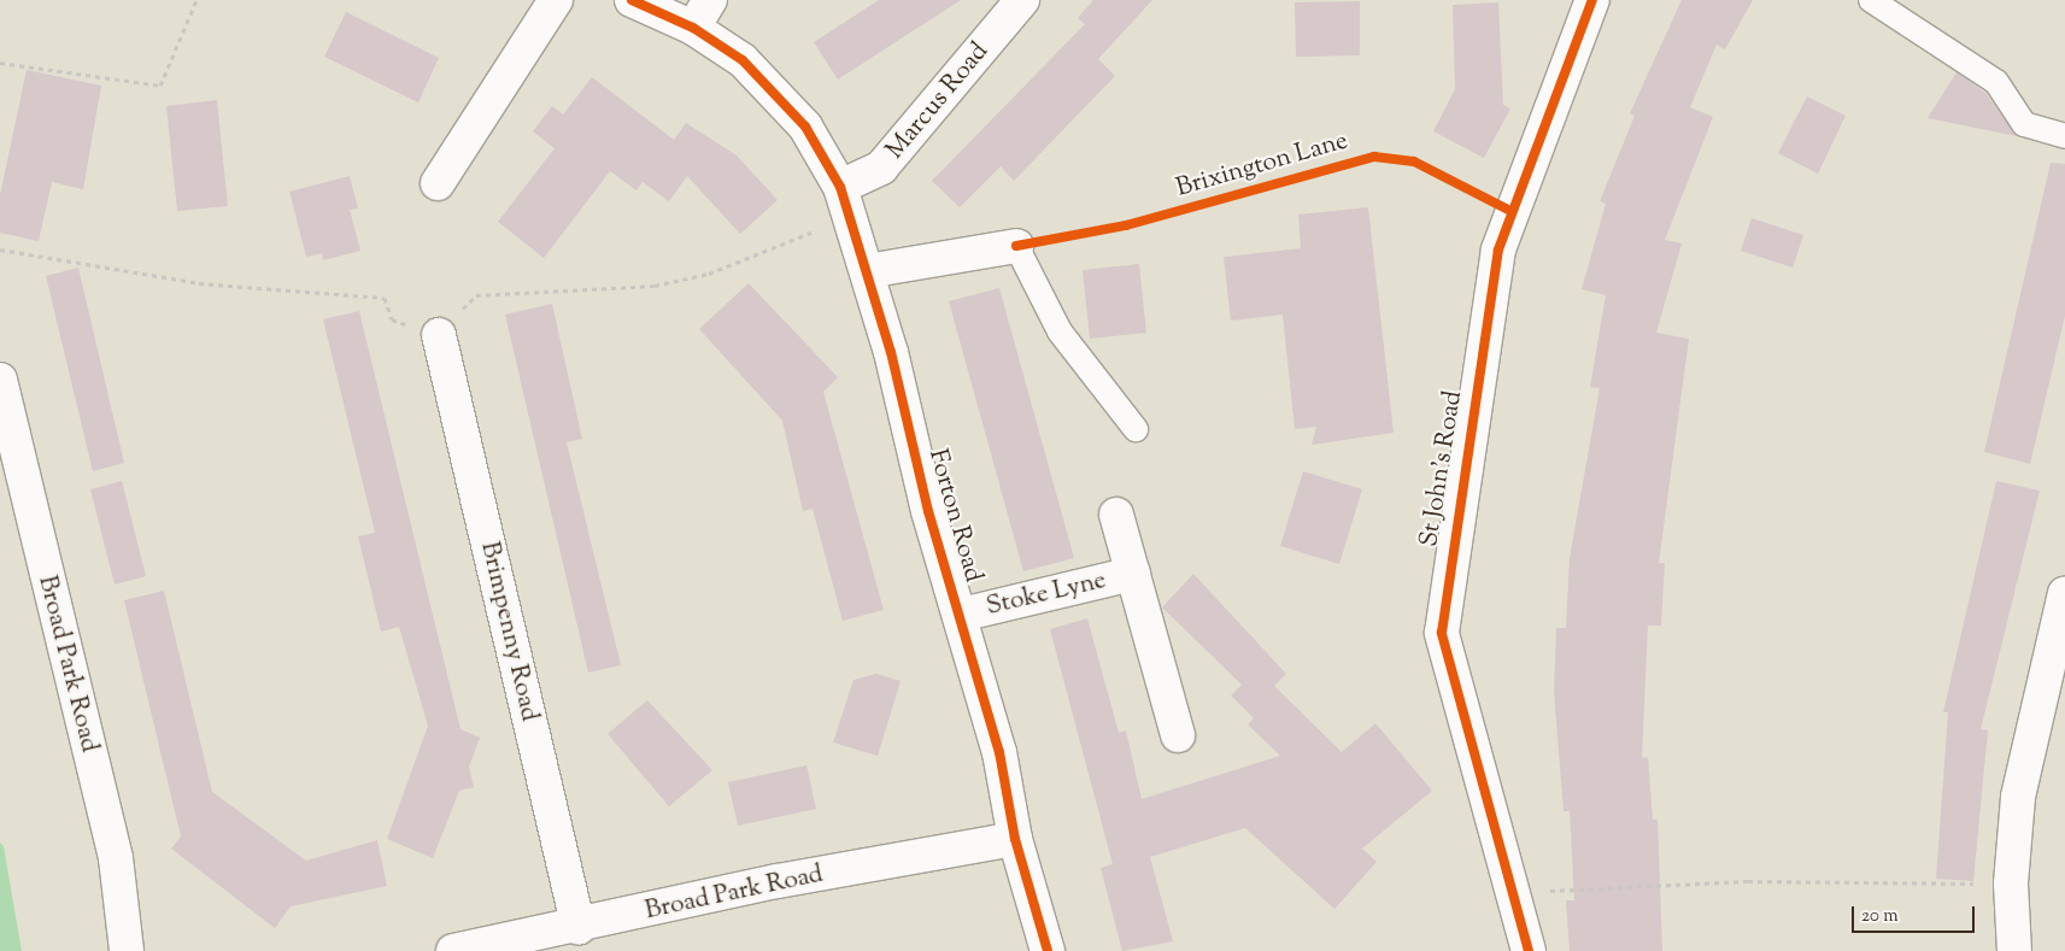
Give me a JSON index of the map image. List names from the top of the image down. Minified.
{"streets":{"street":["Marcus Road","St John's Road","Forton Road","Stoke Lyne","Brimpenny Road","Broad Park Road"],"cycle path":["Brixington Lane"]},"crossings":[["Marcus Road","Forton Road"],["Forton Road","Stoke Lyne"],["Forton Road","Broad Park Road"],["Brimpenny Road","Broad Park Road"]],"scale_bar":"20 m"}
